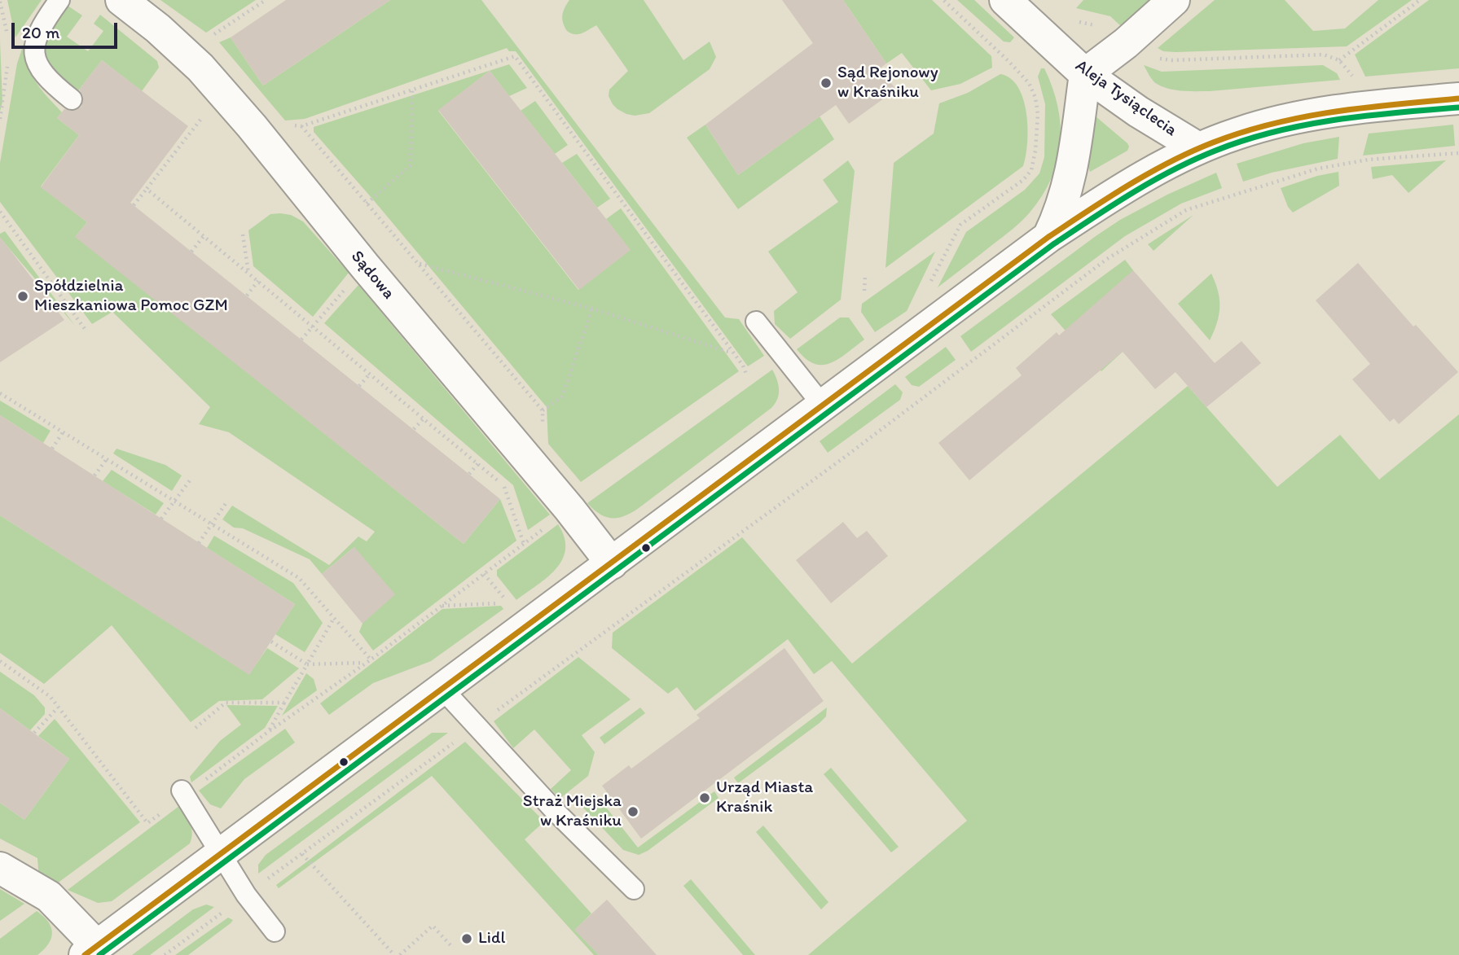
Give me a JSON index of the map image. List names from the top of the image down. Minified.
{"streets":{"street":["Aleja Tysiąclecia","Sądowa"]},"places":["Sąd Rejonowy w Kraśniku","Spółdzielnia Mieszkaniowa Pomoc GZM","Urząd Miasta Kraśnik","Straż Miejska w Kraśniku","Lidl"],"scale_bar":"20 m"}
